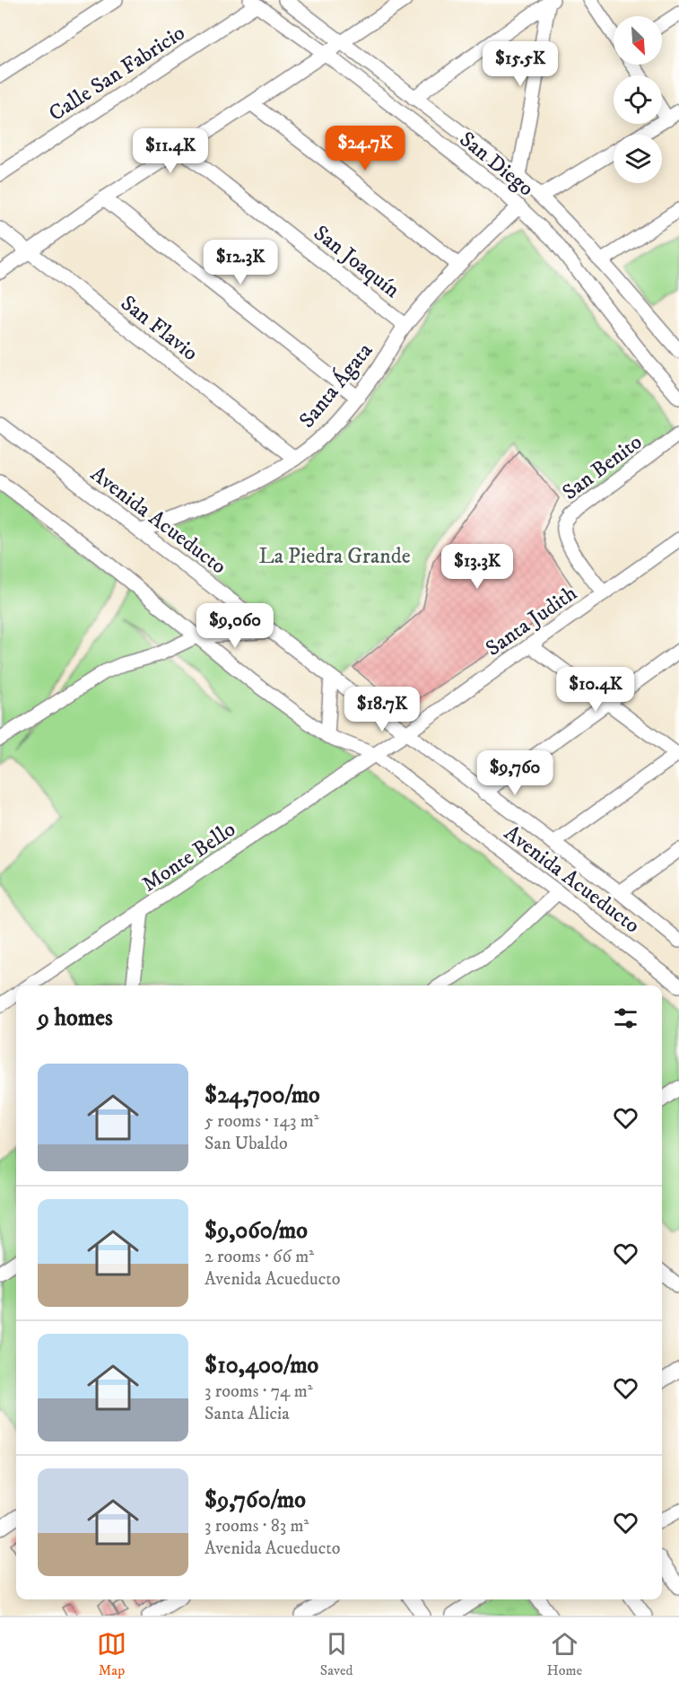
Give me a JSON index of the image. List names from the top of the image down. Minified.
{"streets":{"street":["Calle San Fabricio","San Diego","San Joaquín","San Flavio","Santa Ágata","San Benito","Avenida Acueducto","Santa Judith","Monte Bello"]},"crossings":[["Calle San Fabricio","San Diego"],["San Diego","Santa Ágata"],["San Joaquín","Santa Ágata"],["San Flavio","Santa Ágata"],["Santa Ágata","Avenida Acueducto"],["San Benito","Santa Judith"],["Avenida Acueducto","Santa Judith"],["Avenida Acueducto","Monte Bello"],["Santa Judith","Monte Bello"]],"parks":["La Piedra Grande"],"north":"bottom right","page":{"price":["$15.5K","$24.7K","$11.4K","$12.3K","$13.3K","$9,060","$10.4K","$18.7K","$9,760"],"heading":"9 homes","list":[{"name":"$24,700/mo","note":"5 rooms · 143 m² · San Ubaldo"},{"name":"$9,060/mo","note":"2 rooms · 66 m² · Avenida Acueducto"},{"name":"$10,400/mo","note":"3 rooms · 74 m² · Santa Alicia"},{"name":"$9,760/mo","note":"3 rooms · 83 m² · Avenida Acueducto"}],"tabs":["Map","Saved","Home"]}}
